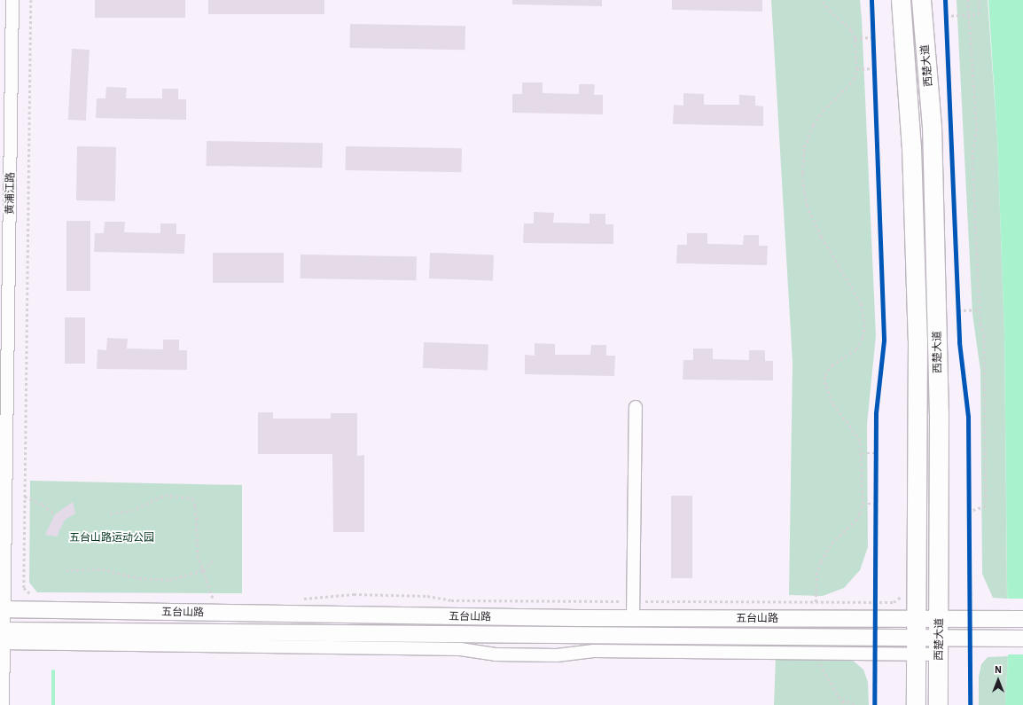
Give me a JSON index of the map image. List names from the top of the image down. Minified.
{"streets":{"highway":["西楚大道"],"main road":["五台山路"],"street":["黄浦江路"]},"crossings":[["西楚大道","五台山路"],["黄浦江路","五台山路"]],"parks":["五台山路运动公园"],"north":"top"}
